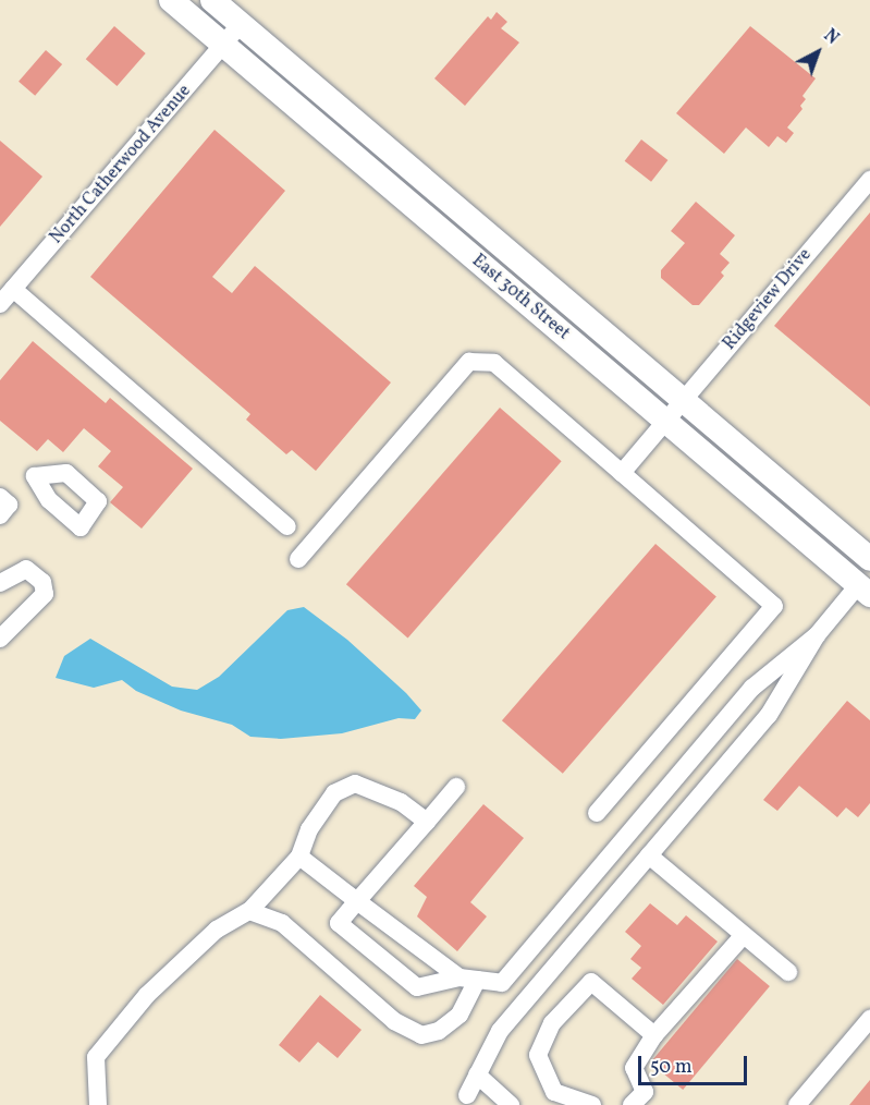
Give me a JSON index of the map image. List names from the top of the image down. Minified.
{"streets":{"main road":["East 30th Street"],"street":["North Catherwood Avenue","Ridgeview Drive"]},"crossings":[["North Catherwood Avenue","East 30th Street"],["East 30th Street","Ridgeview Drive"]],"scale_bar":"50 m","north":"top right"}
